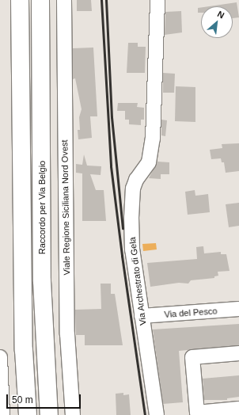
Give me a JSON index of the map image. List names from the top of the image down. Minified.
{"streets":{"highway":["Raccordo per Via Belgio"],"street":["Viale Regione Siciliana Nord Ovest","Via Archestrato di Gela","Via del Pesco"]},"crossings":[["Via Archestrato di Gela","Via del Pesco"]],"scale_bar":"50 m","north":"top right"}
